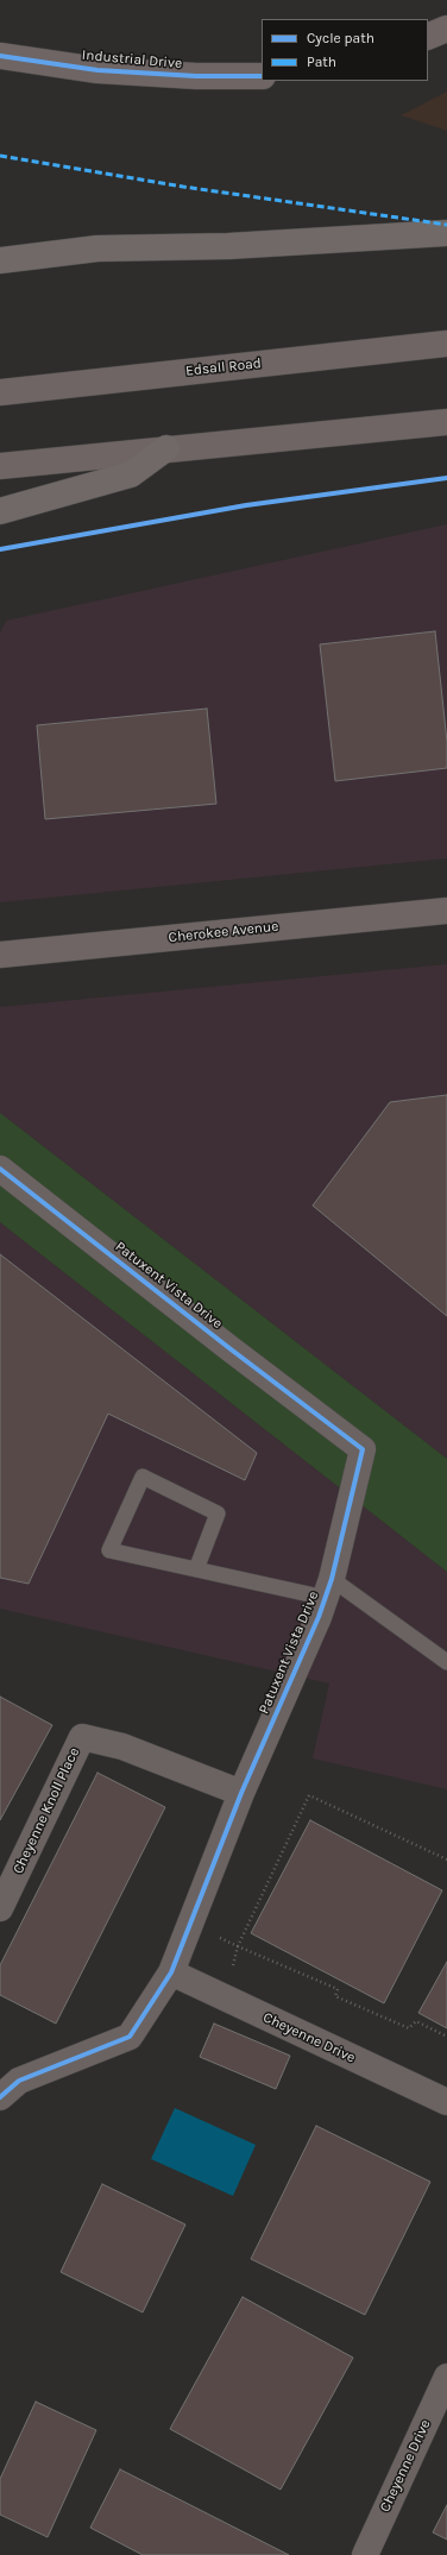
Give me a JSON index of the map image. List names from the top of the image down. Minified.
{"streets":{"main road":["Industrial Drive","Edsall Road","Cherokee Avenue"],"street":["Patuxent Vista Drive","Cheyenne Knoll Place","Cheyenne Drive"]},"crossings":[["Patuxent Vista Drive","Cheyenne Knoll Place"],["Patuxent Vista Drive","Cheyenne Drive"]],"legend":["Cycle path","Path"]}
